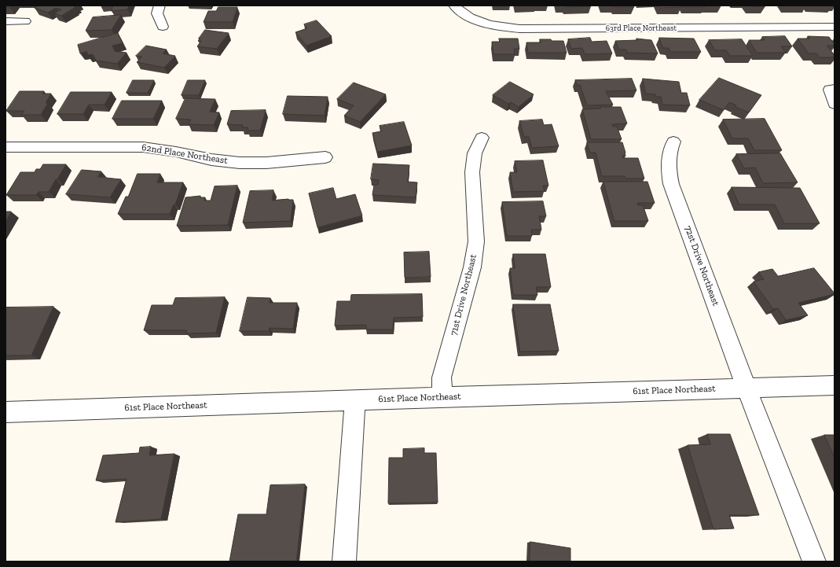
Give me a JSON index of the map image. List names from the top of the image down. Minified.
{"streets":{"street":["63rd Place Northeast","62nd Place Northeast","72st Drive Northeast","71st Drive Northeast","61st Place Northeast"]},"crossings":[["72st Drive Northeast","61st Place Northeast"],["71st Drive Northeast","61st Place Northeast"]]}
